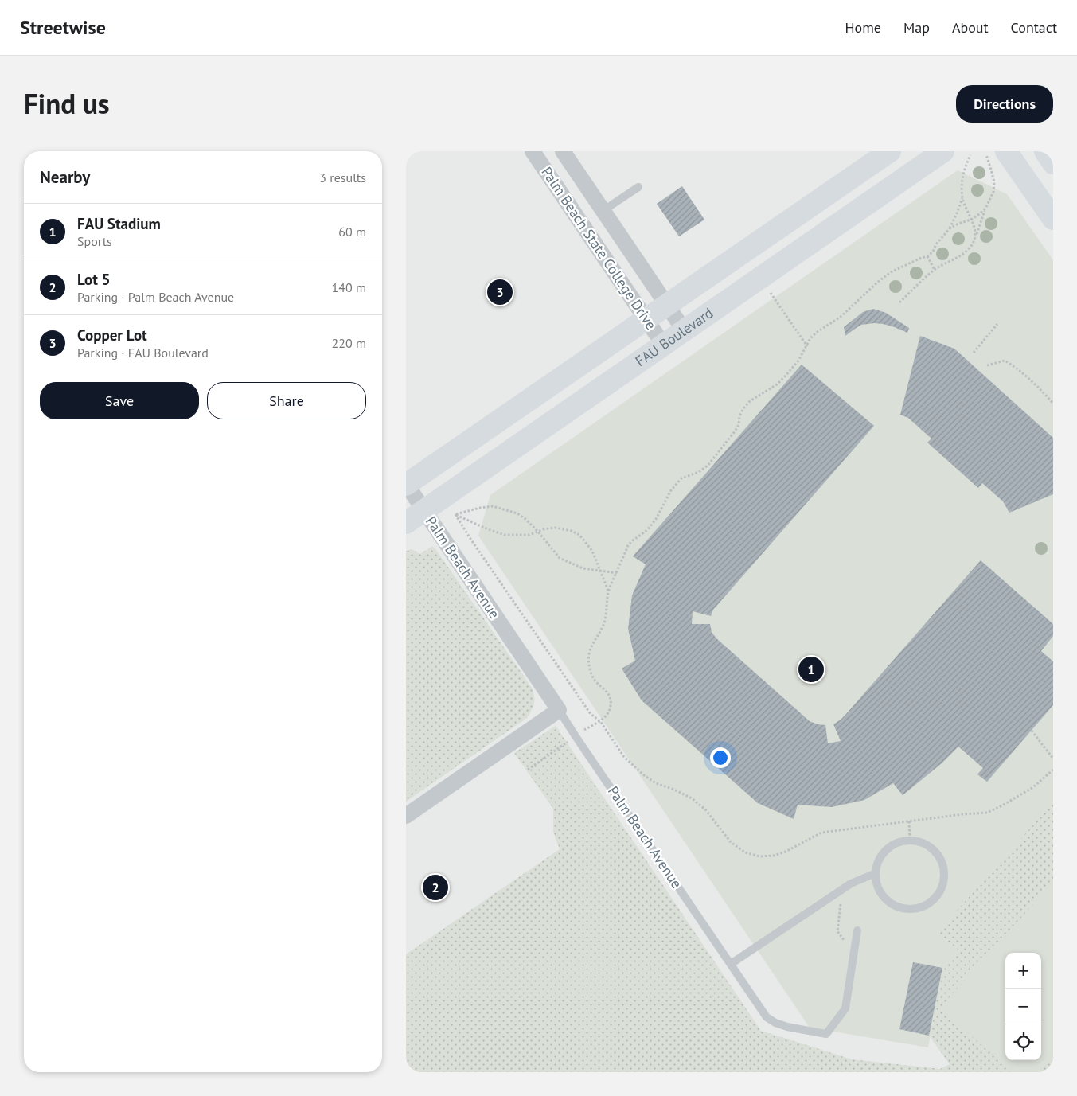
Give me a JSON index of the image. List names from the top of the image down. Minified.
{"streets":{"street":["Palm Beach State College Drive","FAU Boulevard","Palm Beach Avenue"]},"crossings":[["Palm Beach State College Drive","FAU Boulevard"],["FAU Boulevard","Palm Beach Avenue"]],"page":{"header":"Streetwise","nav":["Home","Map","About","Contact"],"title":"Find us","buttons":["Directions",["Save","Share"]],"heading":["Nearby","3 results"],"list":[{"mark":"1","name":"FAU Stadium","note":"Sports","value":"60 m"},{"mark":"2","name":"Lot 5","note":"Parking · Palm Beach Avenue","value":"140 m"},{"mark":"3","name":"Copper Lot","note":"Parking · FAU Boulevard","value":"220 m"}],"pins":["3","1","2"],"map_buttons":["+","−"]}}
